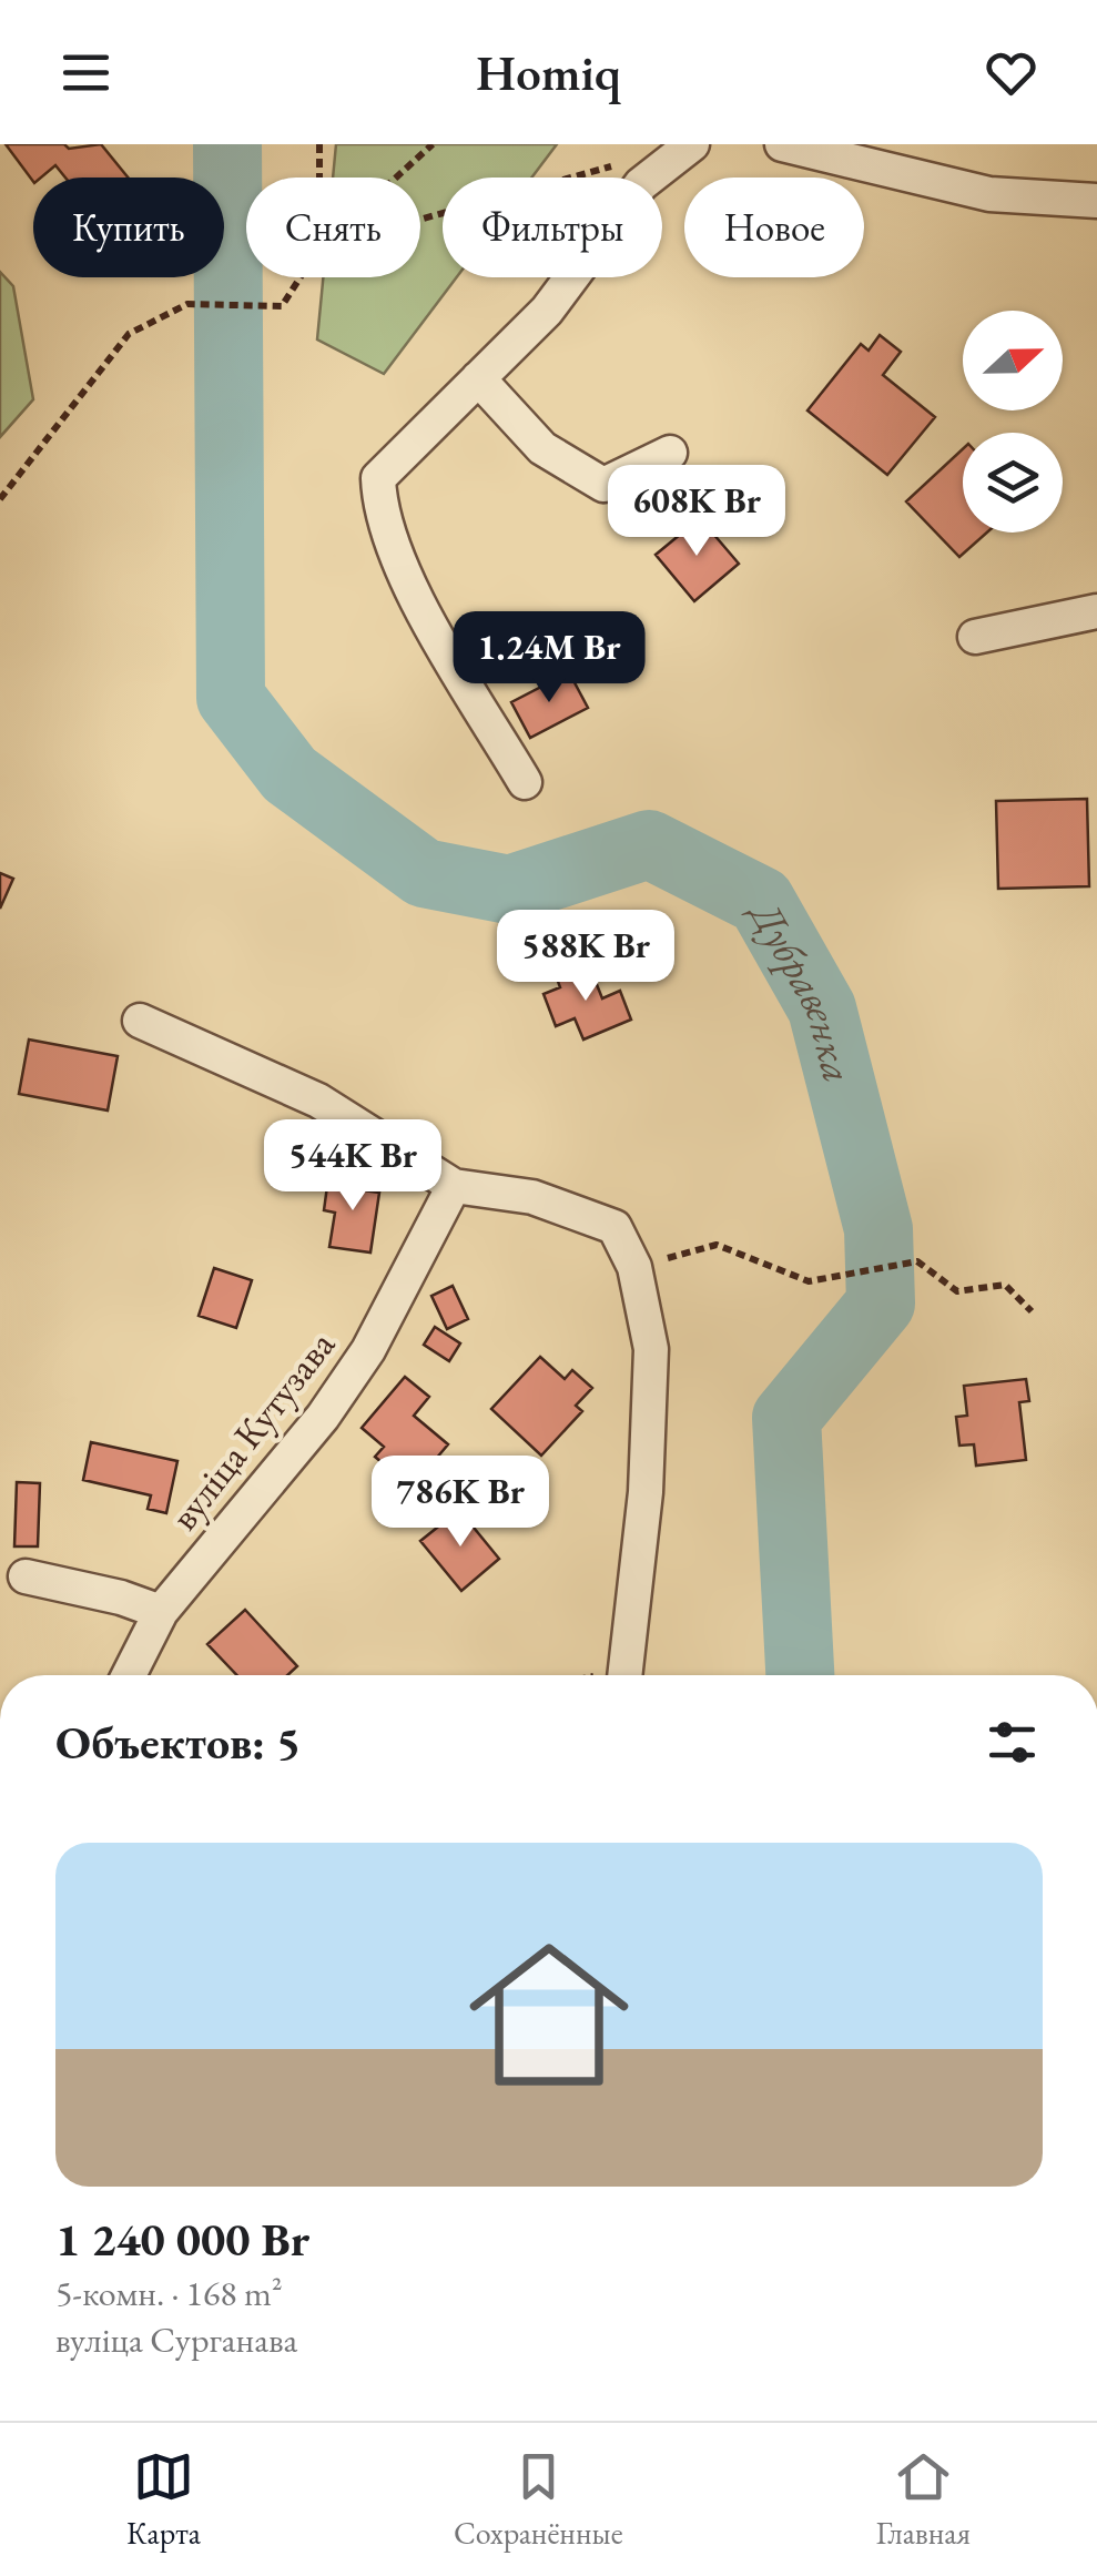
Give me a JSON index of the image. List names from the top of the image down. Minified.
{"streets":{"street":["вуліца Кутузава"]},"water":["Дубравенка"],"north":"right","page":{"header":"Homiq","chip":["Купить","Снять","Фильтры","Новое"],"price":["608K Br","1.24M Br","588K Br","544K Br","786K Br"],"heading":"Объектов: 5","list":[{"name":"1 240 000 Br","note":"5-комн. · 168 m² · вуліца Сурганава"}],"tabs":["Карта","Сохранённые","Главная"]}}
